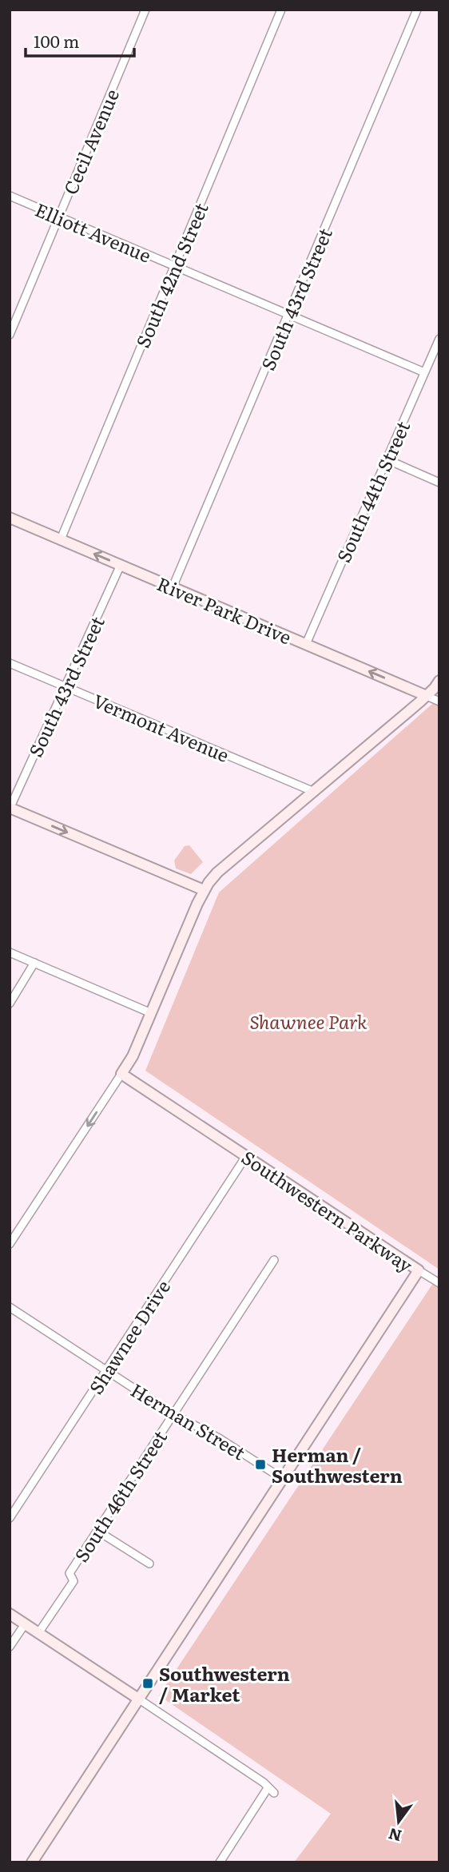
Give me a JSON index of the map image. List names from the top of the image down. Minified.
{"streets":{"street":["Cecil Avenue","Elliott Avenue","South 42nd Street","South 43rd Street","South 44th Street","River Park Drive","Vermont Avenue","Southwestern Parkway","Shawnee Drive","Herman Street","South 46th Street"]},"crossings":[["Cecil Avenue","Elliott Avenue"],["Elliott Avenue","South 42nd Street"],["Elliott Avenue","South 43rd Street"],["Elliott Avenue","South 44th Street"],["South 42nd Street","River Park Drive"],["South 43rd Street","River Park Drive"],["South 43rd Street","Vermont Avenue"],["South 44th Street","River Park Drive"],["Southwestern Parkway","Shawnee Drive"],["Southwestern Parkway","Herman Street"],["Shawnee Drive","Herman Street"],["Herman Street","South 46th Street"]],"one_way":["River Park Drive"],"parks":["Shawnee Park"],"places":{"transit":["Herman / Southwestern","Southwestern / Market"]},"scale_bar":"100 m","north":"bottom"}
